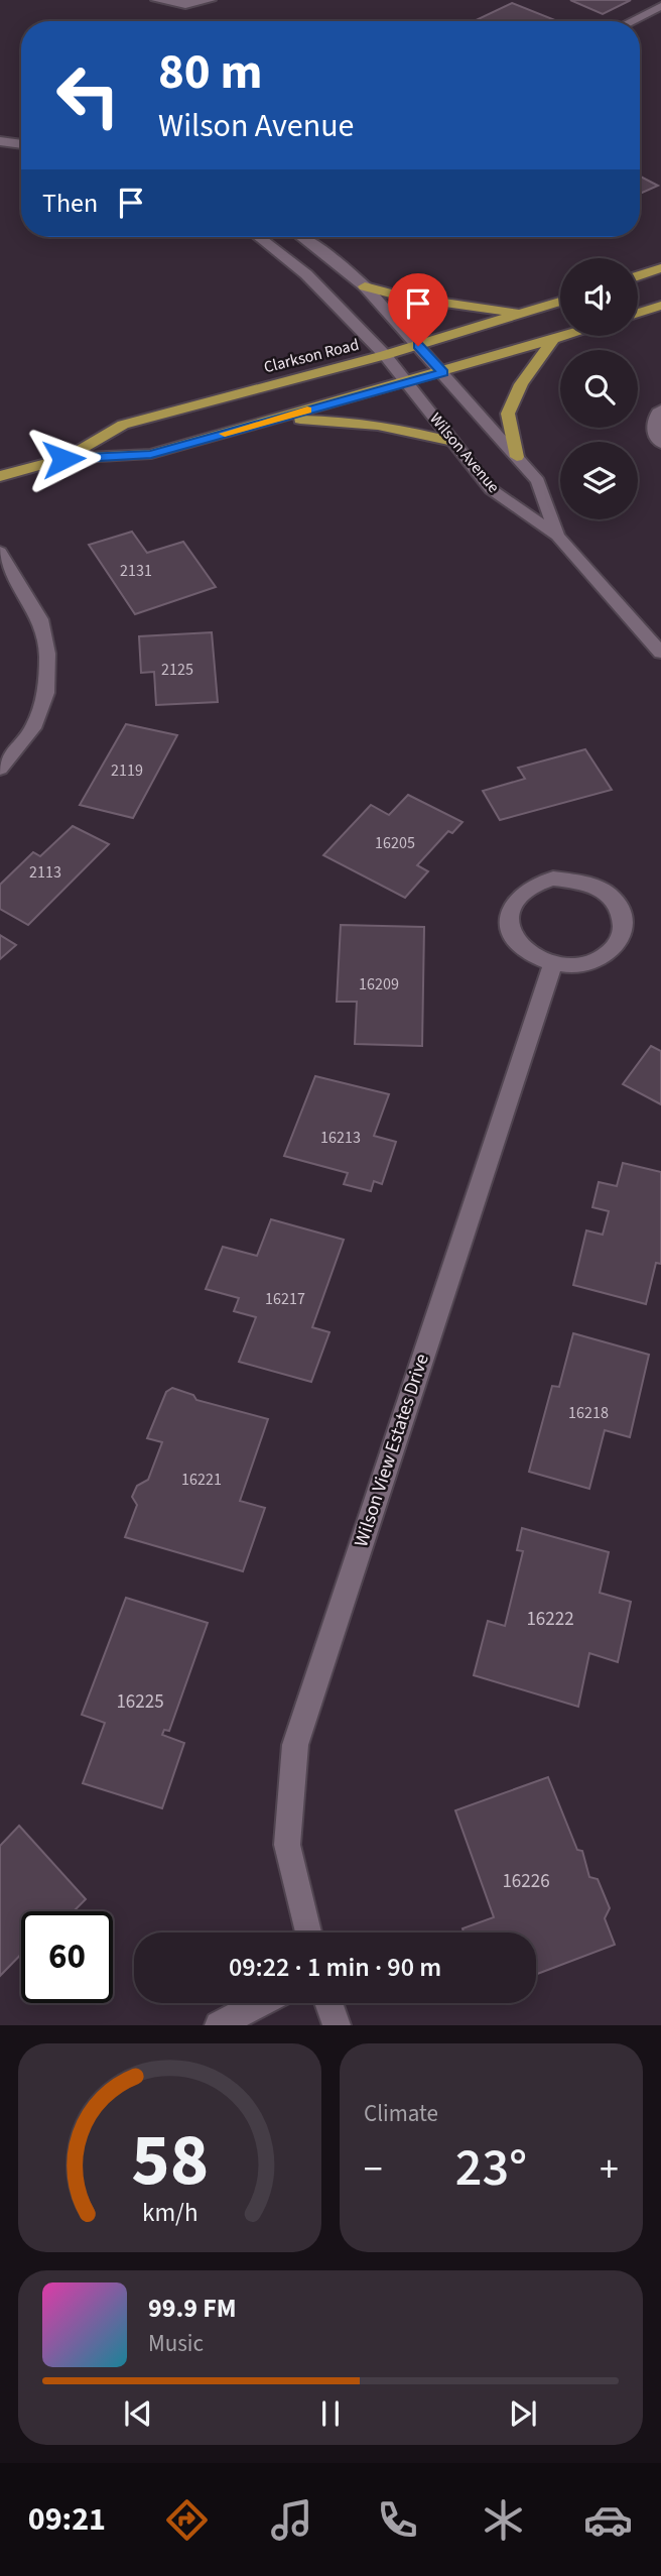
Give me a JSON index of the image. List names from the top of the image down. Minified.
{"streets":{"main road":["Clarkson Road"],"street":["Wilson Avenue","Wilson View Estates Drive"]},"crossings":[["Clarkson Road","Wilson Avenue"]],"house_numbers":["2131","2125","2119","16205","2113","16209","16213","16217","16218","16221","16222","16225","16226"],"page":{"turn":["80 m","Wilson Avenue"],"then":"Then","limit":"60","trip":"09:22 · 1 min · 90 m","tile":"Climate","heat":["−","23°","+"],"song":["99.9 FM","Music"],"tabs":"09:21","gauge":["58","km/h"]}}
